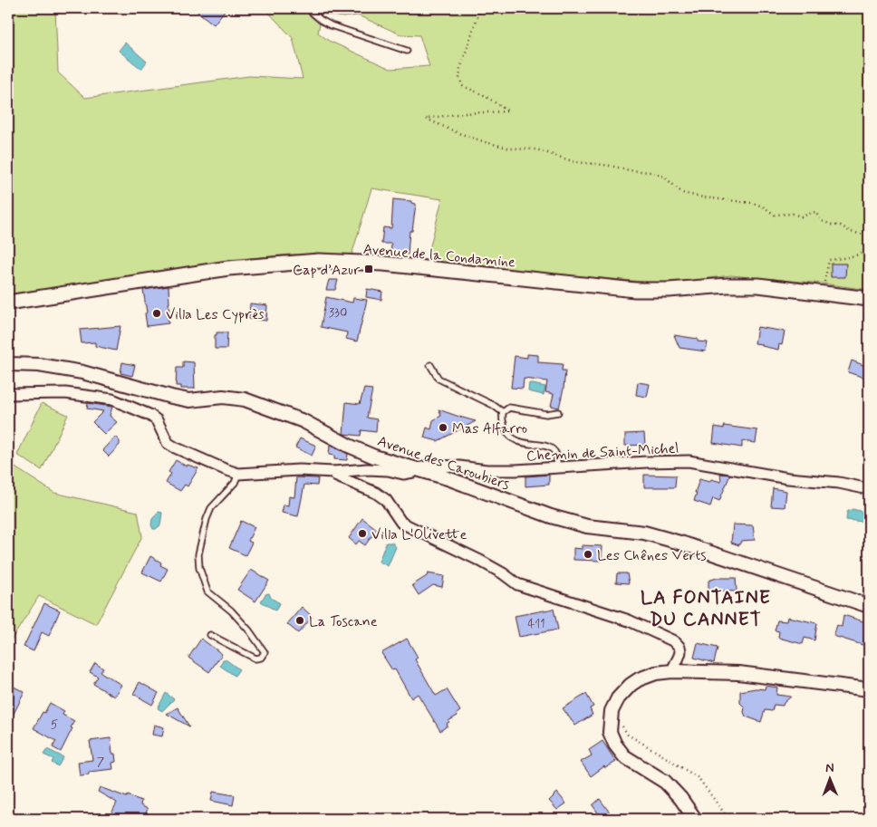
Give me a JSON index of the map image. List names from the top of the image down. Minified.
{"streets":{"main road":["Avenue de la Condamine"],"street":["Chemin de Saint-Michel","Avenue des Caroubiers"]},"crossings":[["Chemin de Saint-Michel","Avenue des Caroubiers"]],"districts":["LA FONTAINE DU CANNET"],"places":{"transit":["Cap d’Azur"],"other":["Villa Les Cyprès","Mas Alfarro","Villa L'Olivette","Les Chênes Verts","La Toscane"]},"house_numbers":["330","411","5","7"],"north":"top"}
